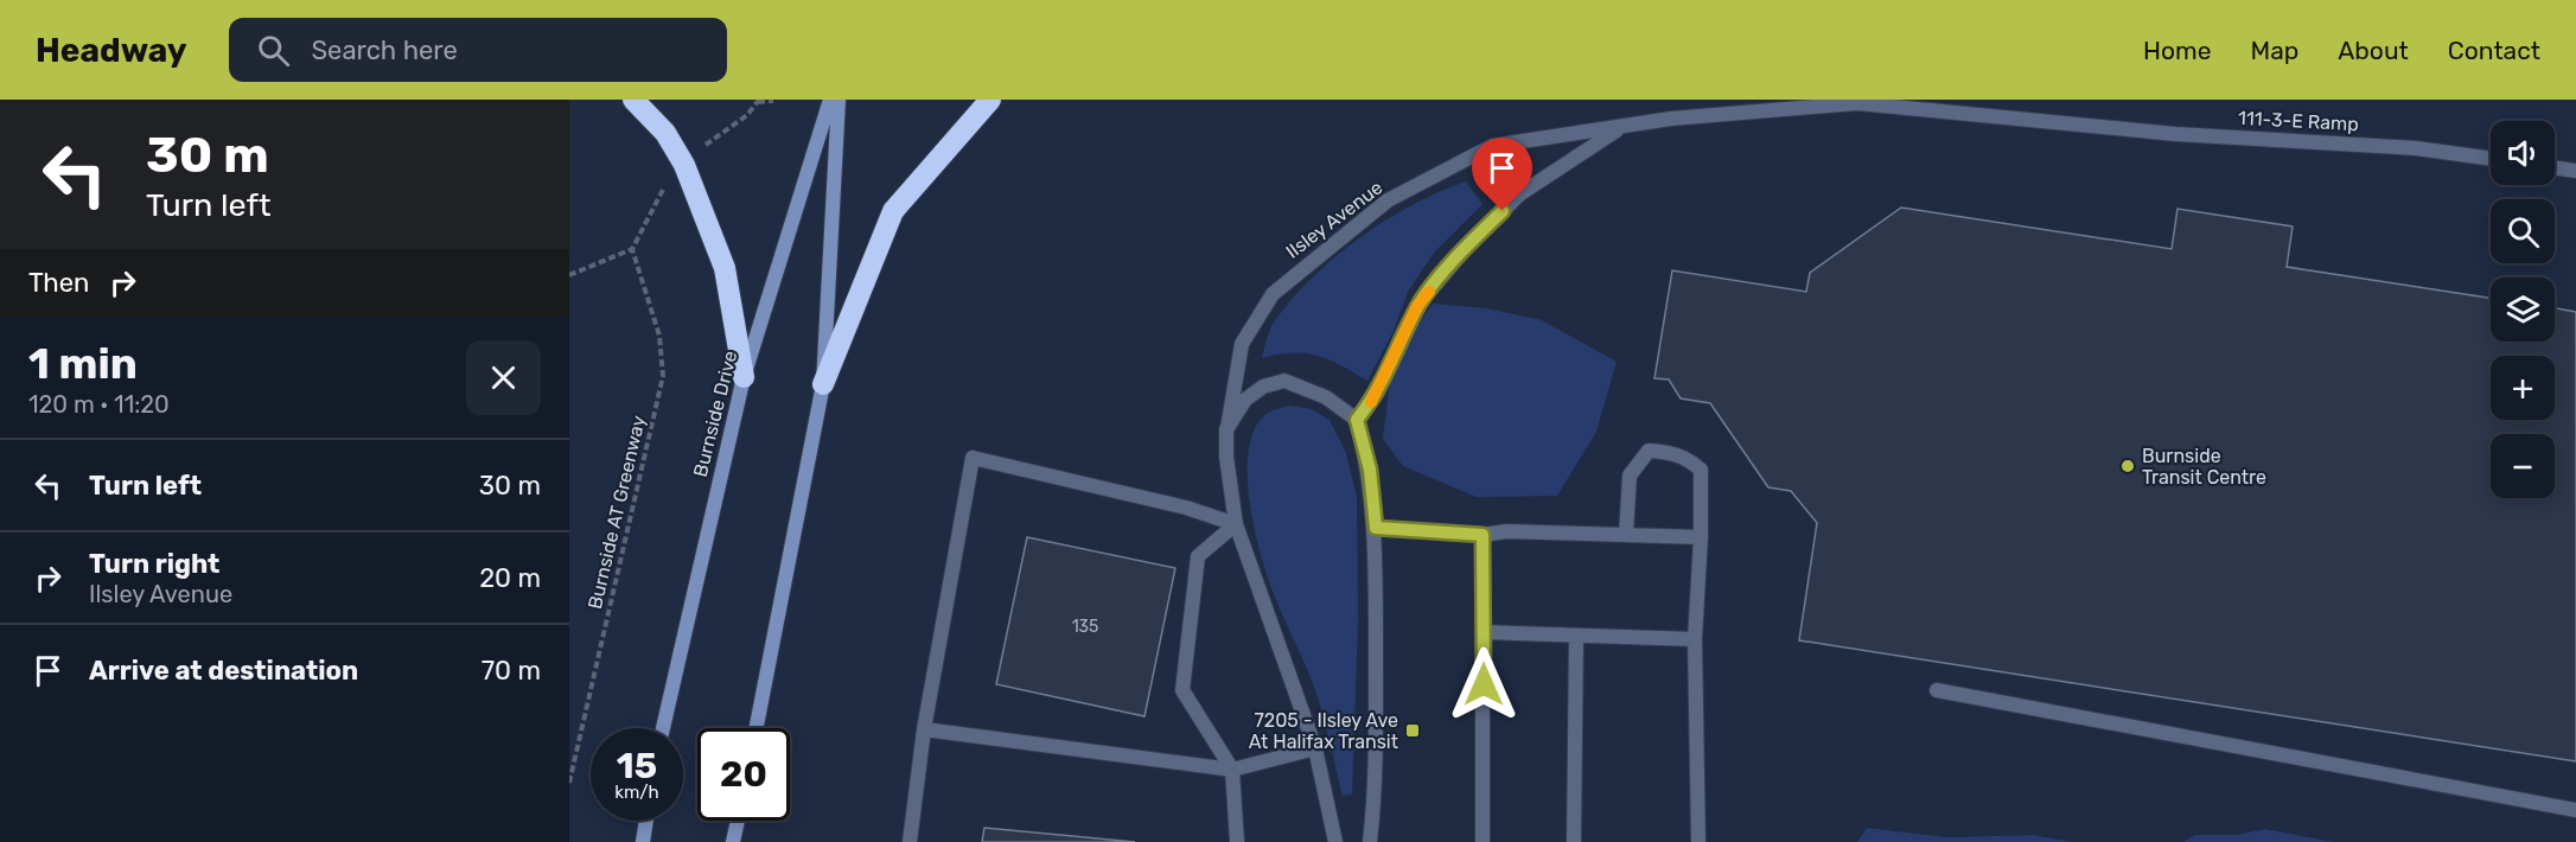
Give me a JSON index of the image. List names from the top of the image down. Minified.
{"streets":{"main road":["Burnside Drive"],"street":["111-3-E Ramp","Ilsley Avenue"],"path":["Burnside AT Greenway"]},"crossings":[["111-3-E Ramp","Ilsley Avenue"]],"places":{"other":["Burnside Transit Centre"],"transit":["7205 - Ilsley Ave At Halifax Transit"]},"house_numbers":["135"],"page":{"header":"Headway","search":"Search here","nav":["Home","Map","About","Contact"],"turn":["30 m","Turn left"],"map_buttons":["+","−"],"then":"Then","heading":["1 min","120 m · 11:20"],"list":[{"name":"Turn left","value":"30 m"},{"name":"Turn right","note":"Ilsley Avenue","value":"20 m"},{"name":"Arrive at destination","value":"70 m"}],"speed":"15 km/h","limit":"20"}}
